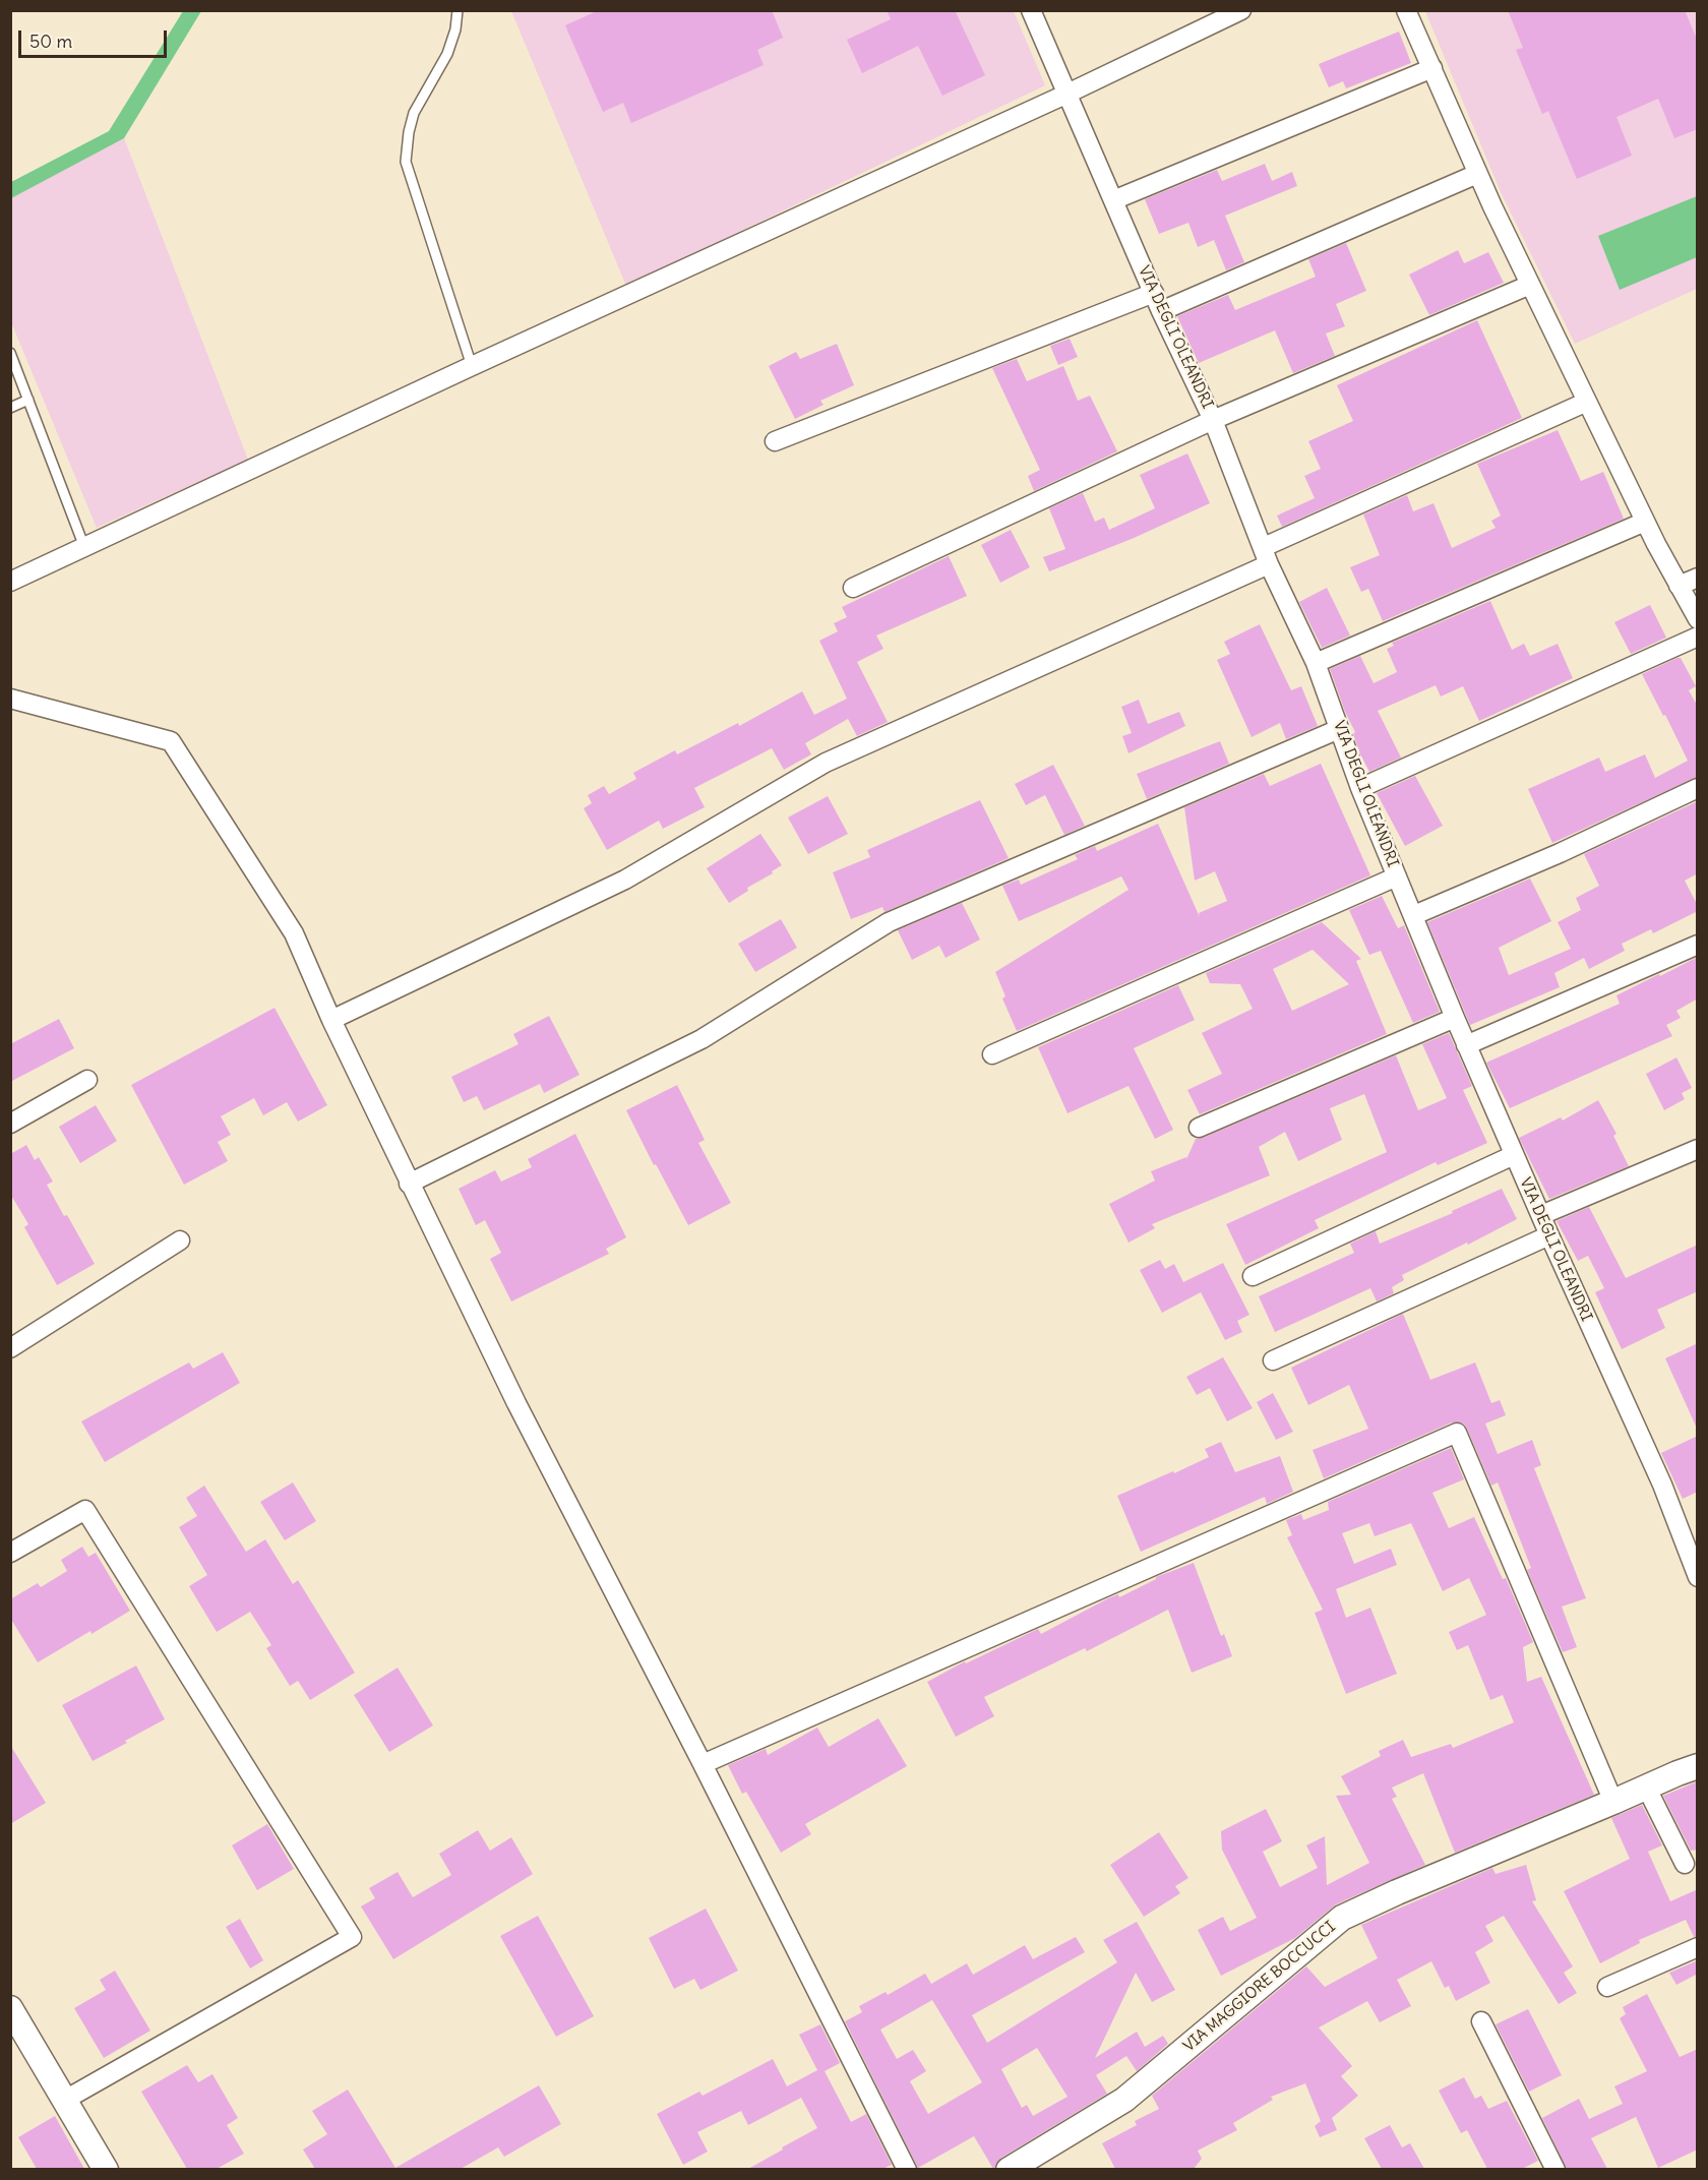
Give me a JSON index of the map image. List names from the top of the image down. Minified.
{"streets":{"street":["VIA DEGLI OLEANDRI","VIA MAGGIORE BOCCUCCI"]},"scale_bar":"50 m"}
